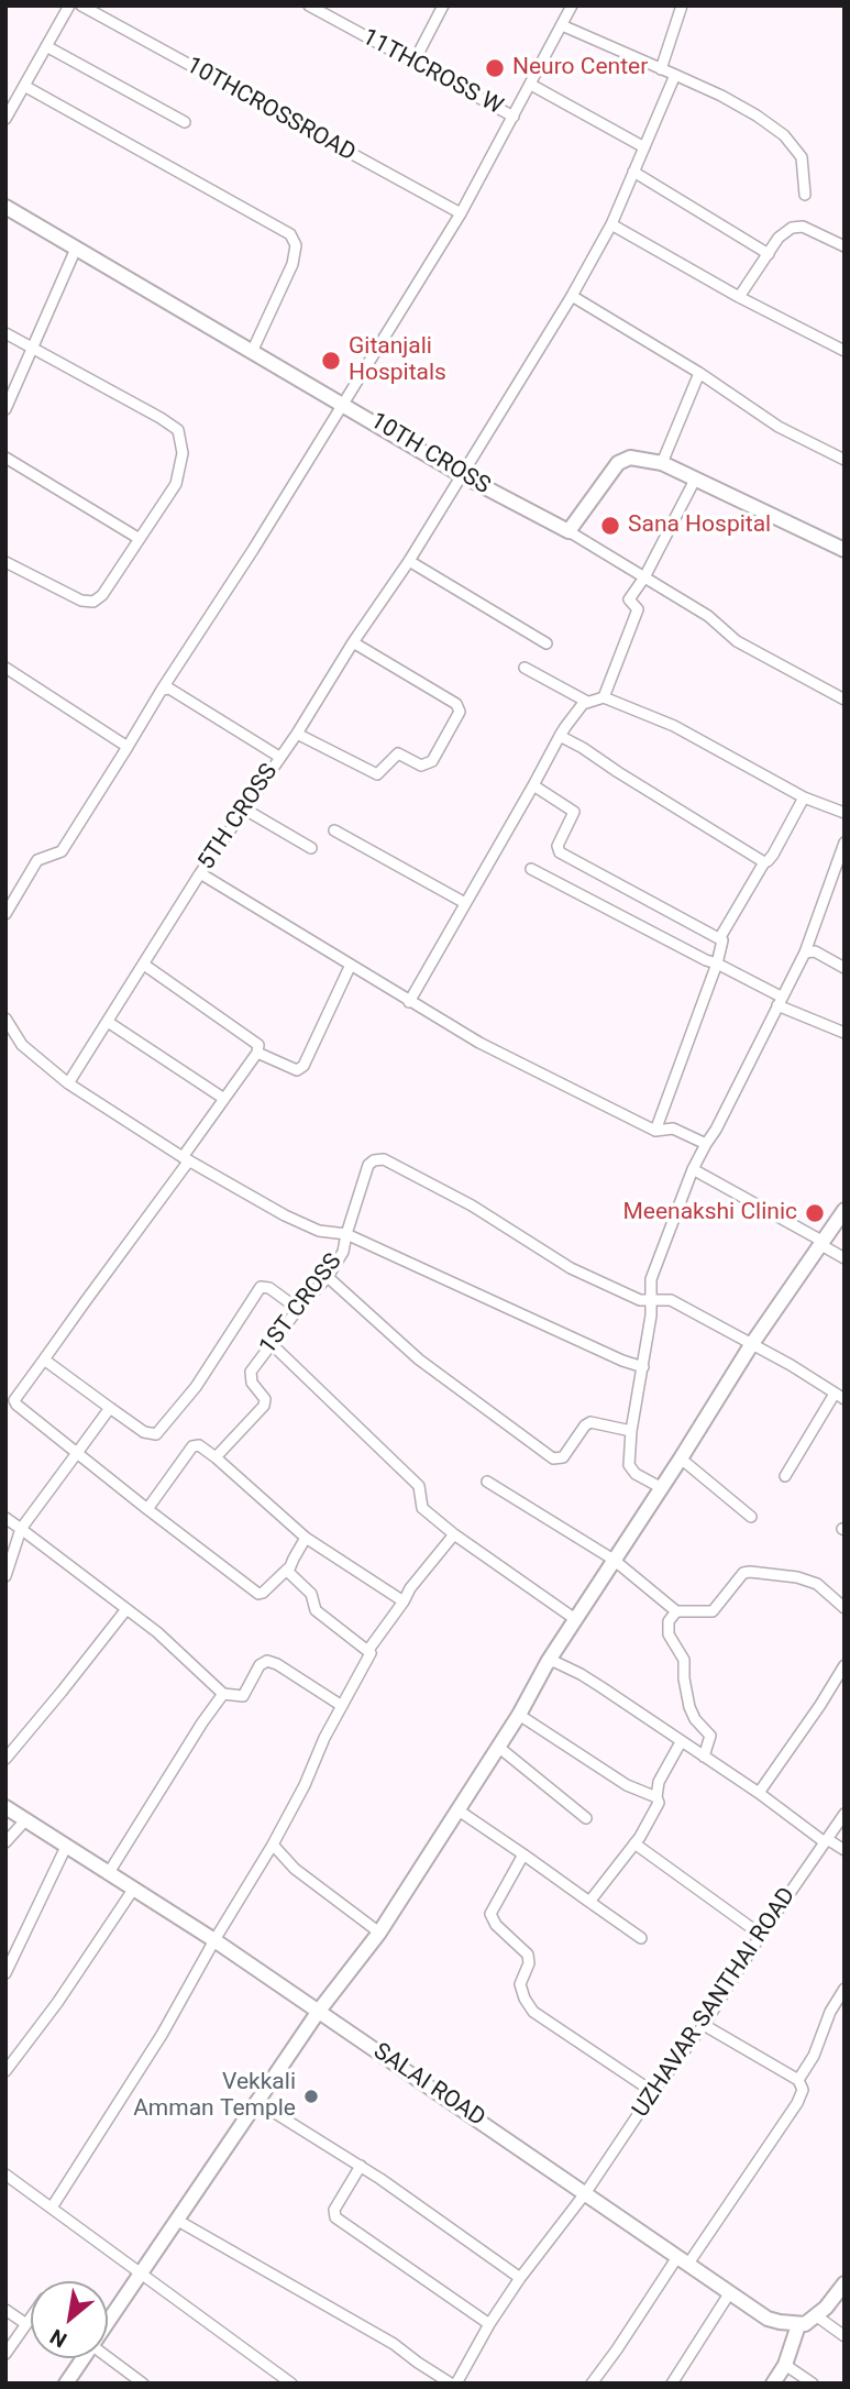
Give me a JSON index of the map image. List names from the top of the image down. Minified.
{"streets":{"street":["11THCROSS W","10THCROSSROAD","10TH CROSS","5TH CROSS","1ST CROSS","UZHAVAR SANTHAI ROAD","SALAI ROAD"]},"crossings":[["10TH CROSS","5TH CROSS"],["UZHAVAR SANTHAI ROAD","SALAI ROAD"]],"places":["Neuro Center","Gitanjali Hospitals","Sana Hospital","Meenakshi Clinic","Vekkali Amman Temple"],"north":"bottom left"}
